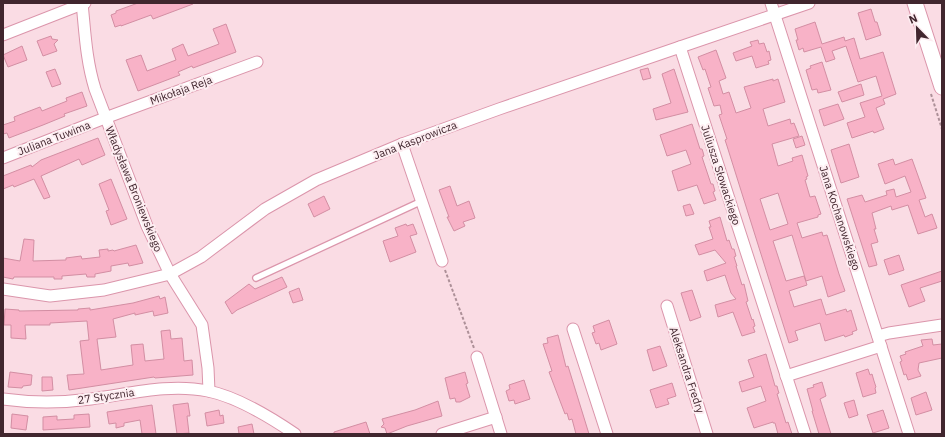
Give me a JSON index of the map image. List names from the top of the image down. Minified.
{"streets":{"street":["Mikołaja Reja","Juliana Tuwima","Jana Kasprowicza","Juliusza Słowackiego","Władysława Broniewskiego","Jana Kochanowskiego","Aleksandra Fredry","27 Stycznia"]},"crossings":[["Mikołaja Reja","Juliana Tuwima"],["Mikołaja Reja","Władysława Broniewskiego"],["Juliana Tuwima","Władysława Broniewskiego"],["Jana Kasprowicza","Juliusza Słowackiego"],["Jana Kasprowicza","Władysława Broniewskiego"],["Władysława Broniewskiego","27 Stycznia"]],"north":"top left"}
